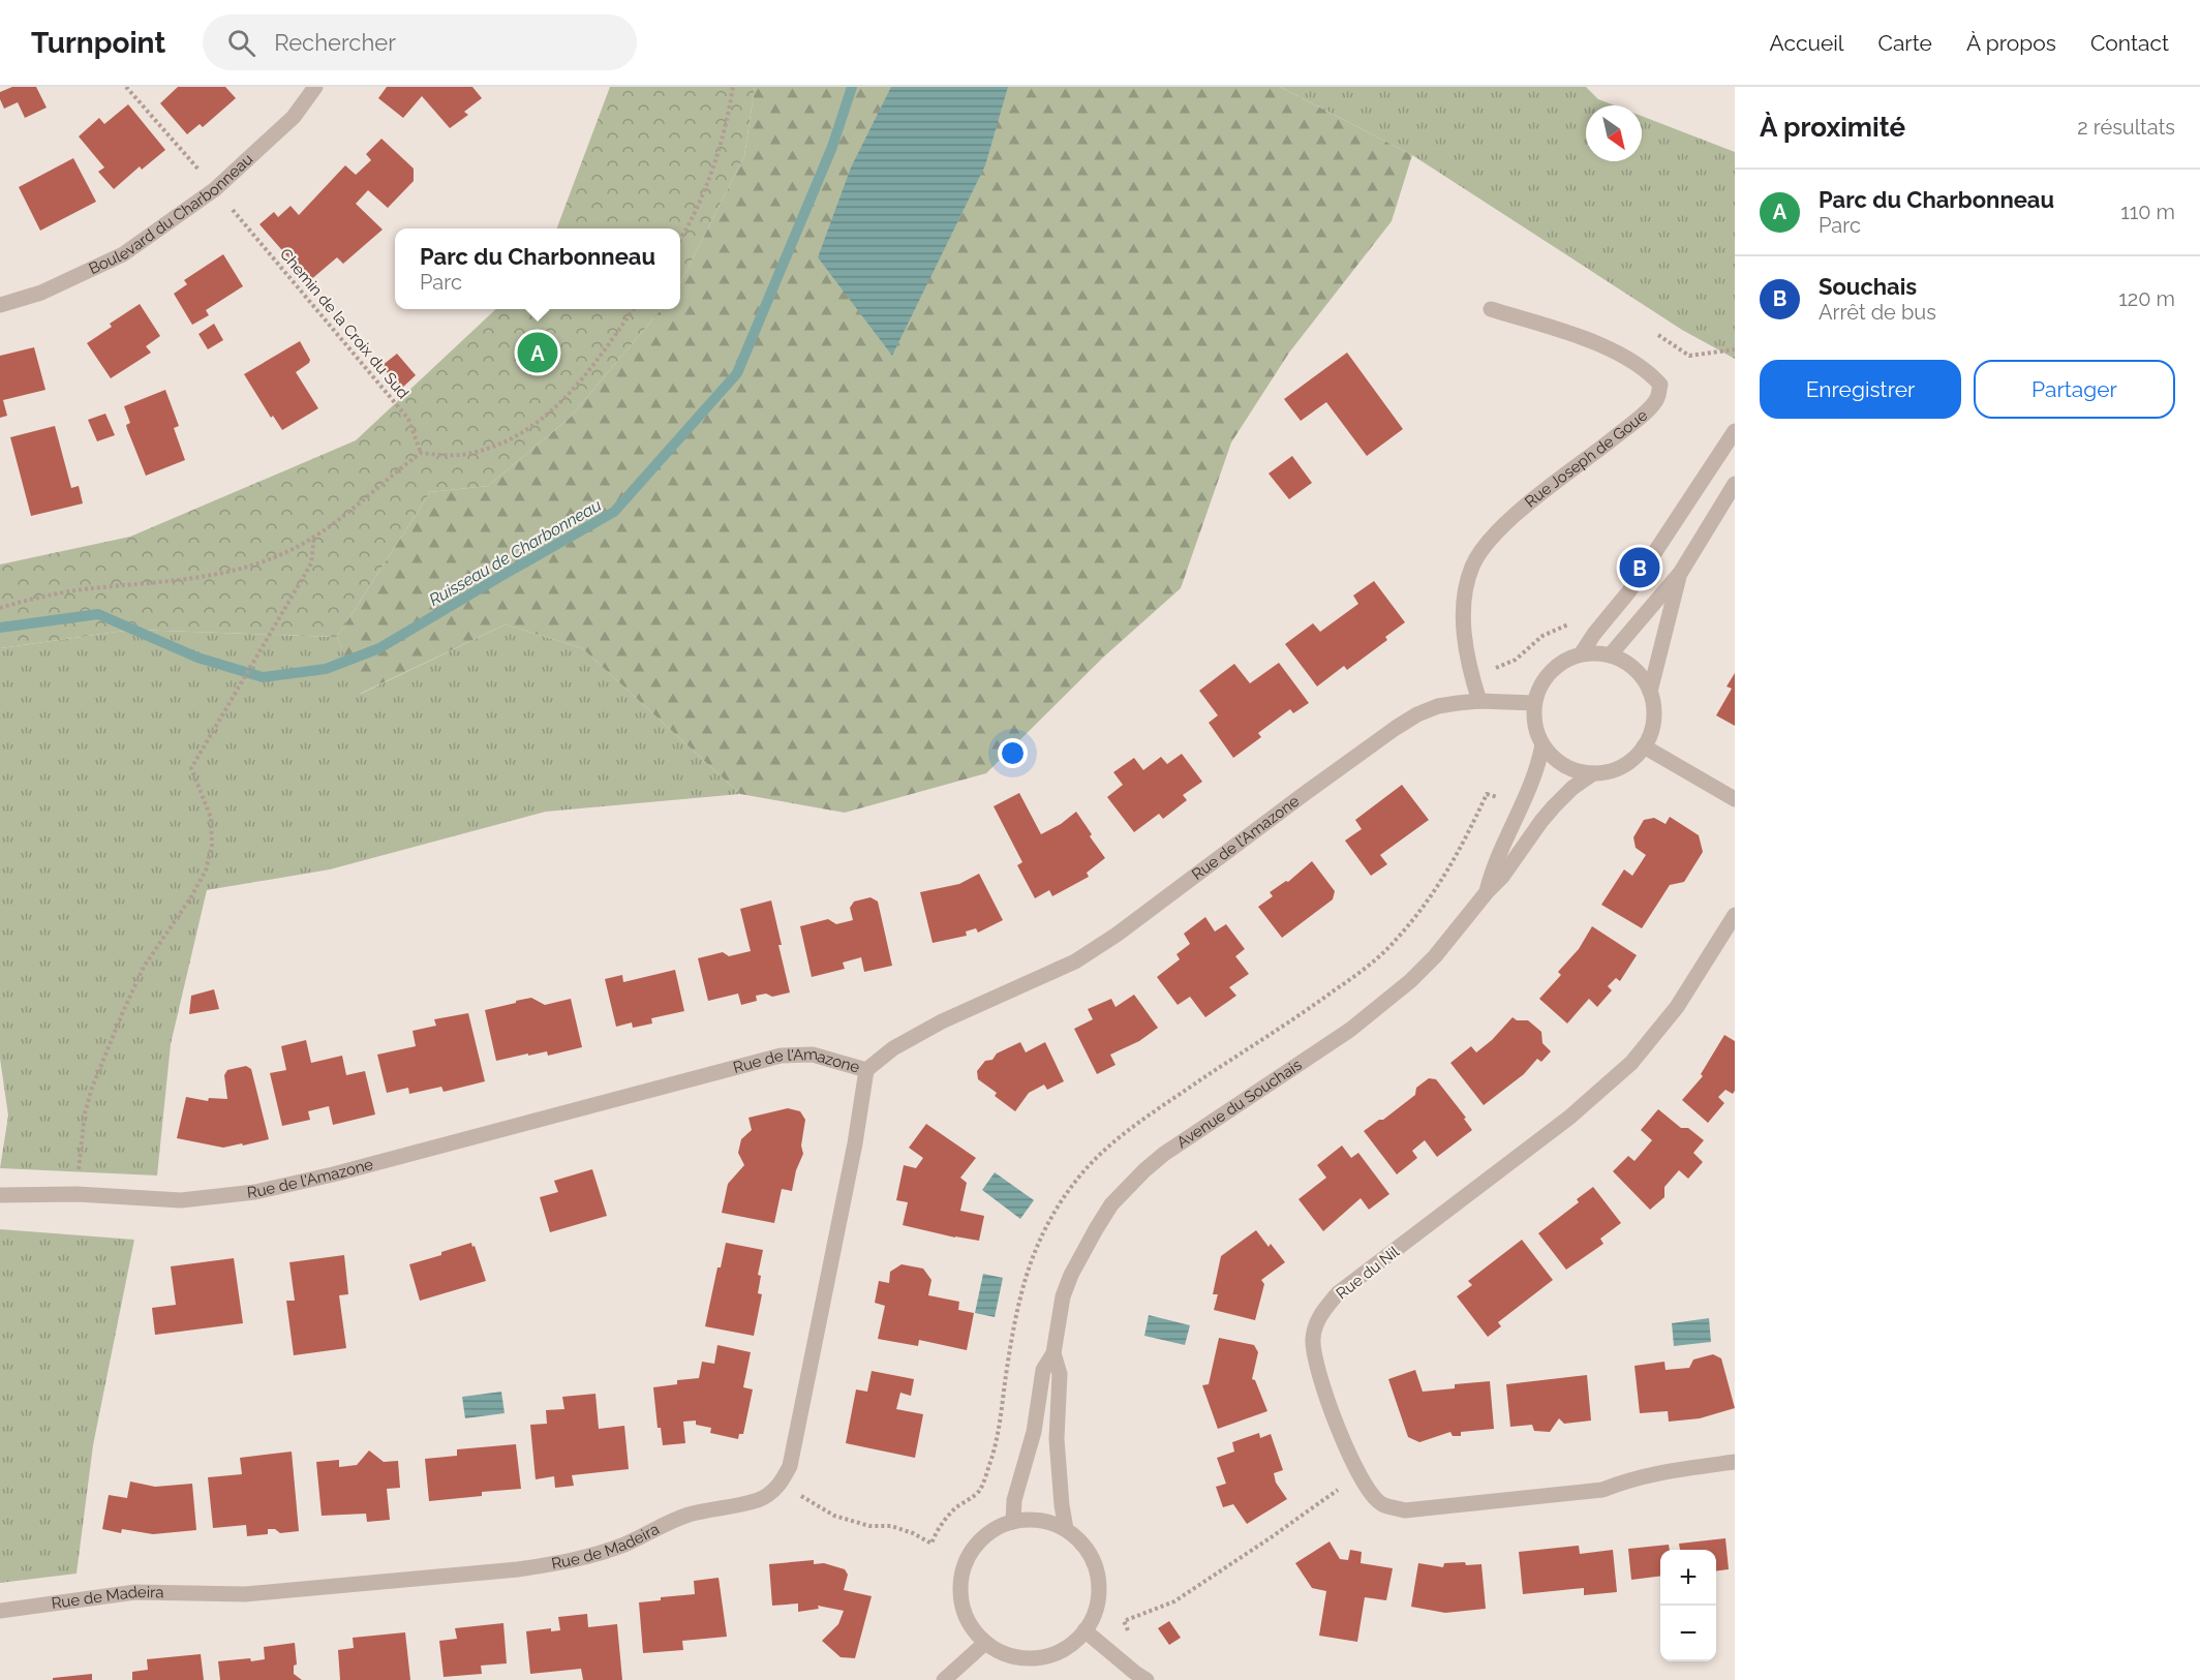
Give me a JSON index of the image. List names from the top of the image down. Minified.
{"streets":{"street":["Boulevard du Charbonneau","Rue Joseph de Goue","Rue de l'Amazone","Avenue du Souchais","Rue du Nil","Rue de Madeira"],"path":["Chemin de la Croix du Sud"]},"crossings":[["Rue Joseph de Goue","Rue de l'Amazone"],["Rue de l'Amazone","Avenue du Souchais"],["Rue de l'Amazone","Rue de Madeira"]],"water":["Ruisseau de Charbonneau"],"north":"bottom right","page":{"header":"Turnpoint","search":"Rechercher","nav":["Accueil","Carte","À propos","Contact"],"heading":["À proximité","2 résultats"],"list":[{"mark":"A","name":"Parc du Charbonneau","note":"Parc","value":"110 m"},{"mark":"B","name":"Souchais","note":"Arrêt de bus","value":"120 m"}],"popup":["Parc du Charbonneau","Parc"],"pins":["A","B"],"buttons":["Enregistrer","Partager"],"map_buttons":["+","−"]}}
